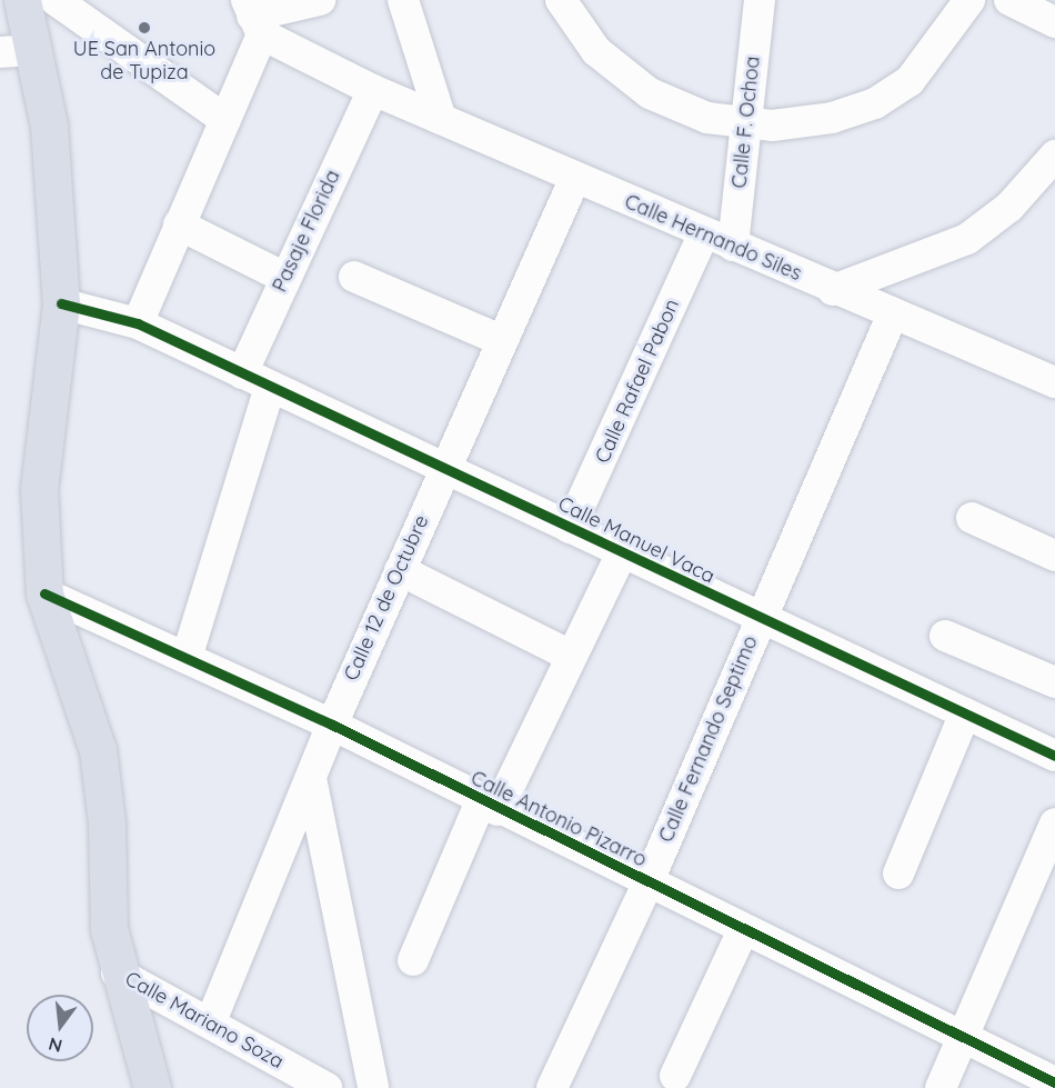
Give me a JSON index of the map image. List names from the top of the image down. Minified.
{"streets":{"street":["Calle F. Ochoa","Pasaje Florida","Calle Hernando Siles","Calle Rafael Pabon","Calle Manuel Vaca","Calle 12 de Octubre","Calle Fernando Septimo","Calle Antonio Pizarro","Calle Mariano Soza"]},"crossings":[["Calle F. Ochoa","Calle Hernando Siles"],["Calle F. Ochoa","Calle Rafael Pabon"],["Pasaje Florida","Calle Hernando Siles"],["Pasaje Florida","Calle Manuel Vaca"],["Pasaje Florida","Calle Antonio Pizarro"],["Calle Hernando Siles","Calle Rafael Pabon"],["Calle Hernando Siles","Calle 12 de Octubre"],["Calle Hernando Siles","Calle Fernando Septimo"],["Calle Rafael Pabon","Calle Manuel Vaca"],["Calle Manuel Vaca","Calle 12 de Octubre"],["Calle Manuel Vaca","Calle Fernando Septimo"],["Calle 12 de Octubre","Calle Antonio Pizarro"],["Calle 12 de Octubre","Calle Mariano Soza"],["Calle Fernando Septimo","Calle Antonio Pizarro"]],"places":["UE San Antonio de Tupiza"],"north":"bottom"}
